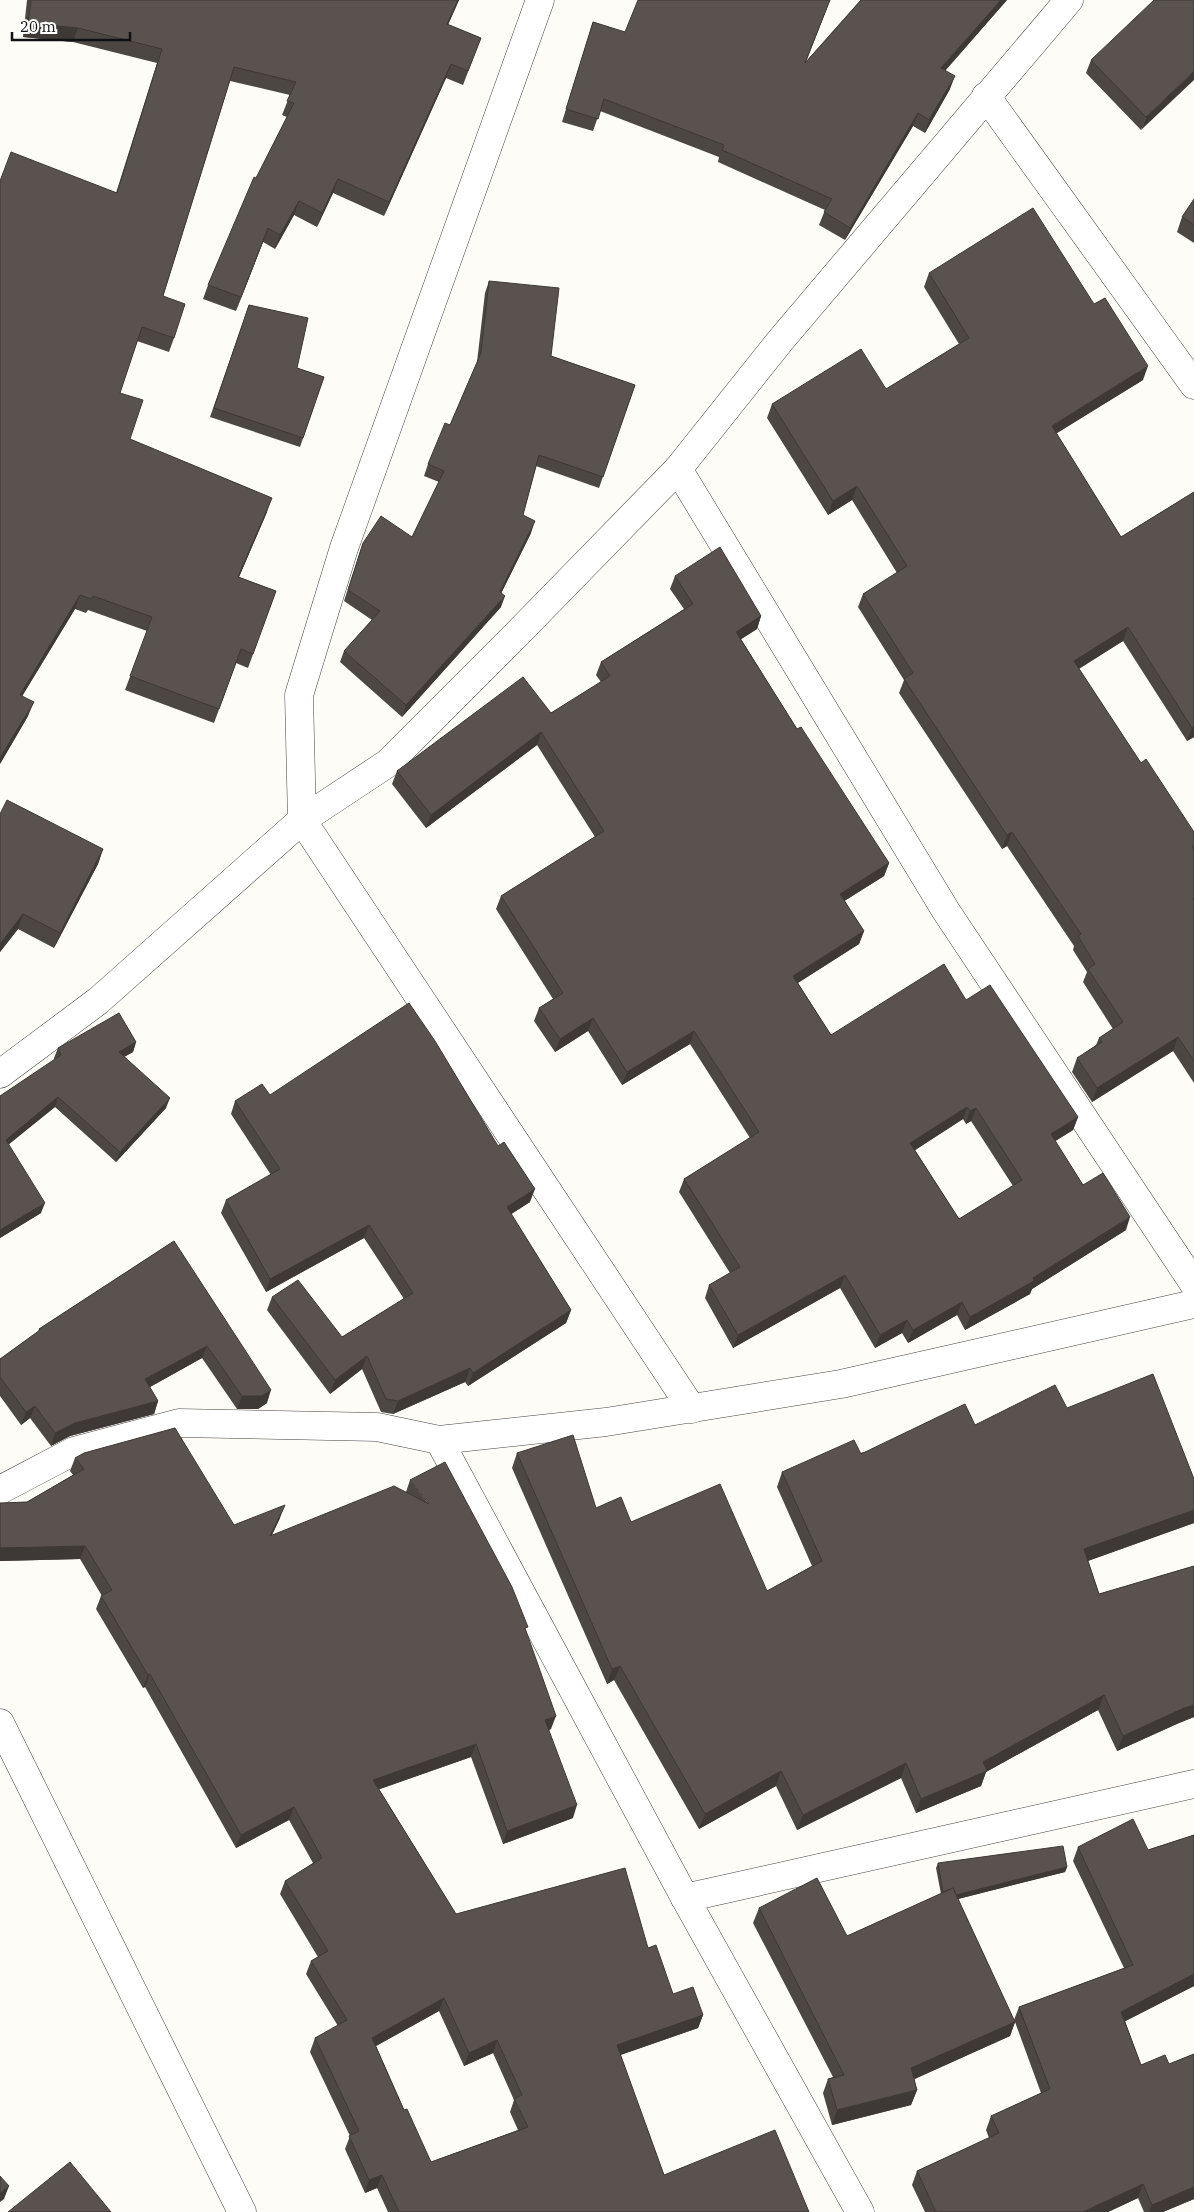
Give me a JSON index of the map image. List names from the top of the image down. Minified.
{"scale_bar":"20 m"}
